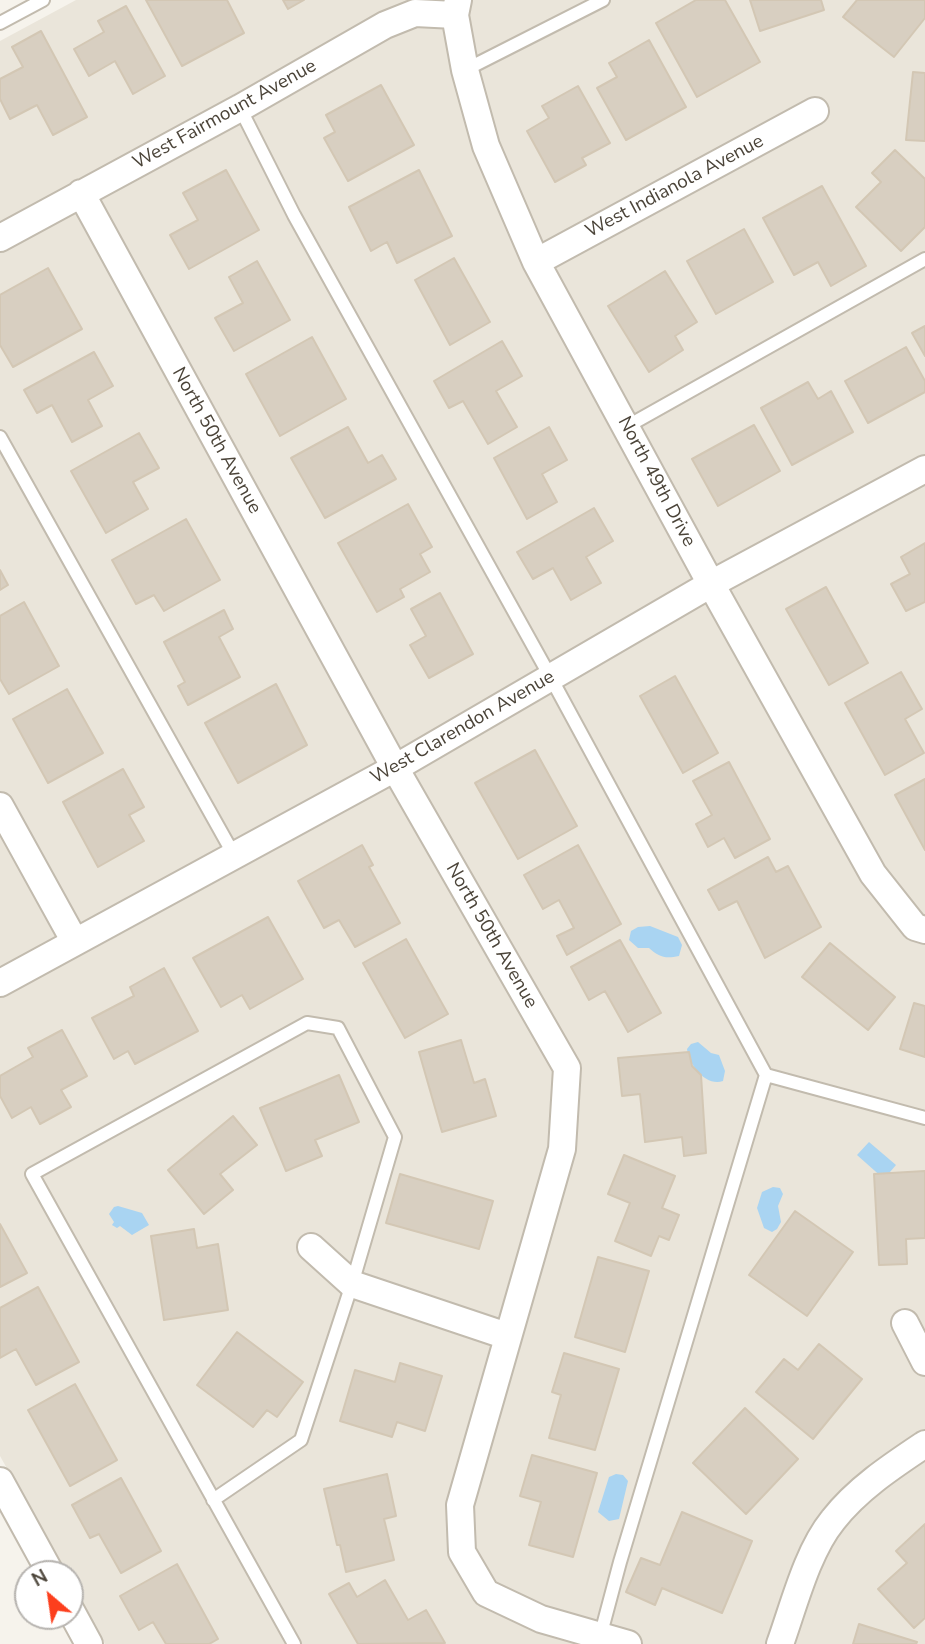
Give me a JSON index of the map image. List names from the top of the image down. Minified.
{"streets":{"street":["West Fairmount Avenue","West Indianola Avenue","North 50th Avenue","North 49th Drive","West Clarendon Avenue"]},"crossings":[["West Fairmount Avenue","North 50th Avenue"],["West Fairmount Avenue","North 49th Drive"],["West Indianola Avenue","North 49th Drive"],["North 50th Avenue","West Clarendon Avenue"],["North 49th Drive","West Clarendon Avenue"]],"north":"top left"}
